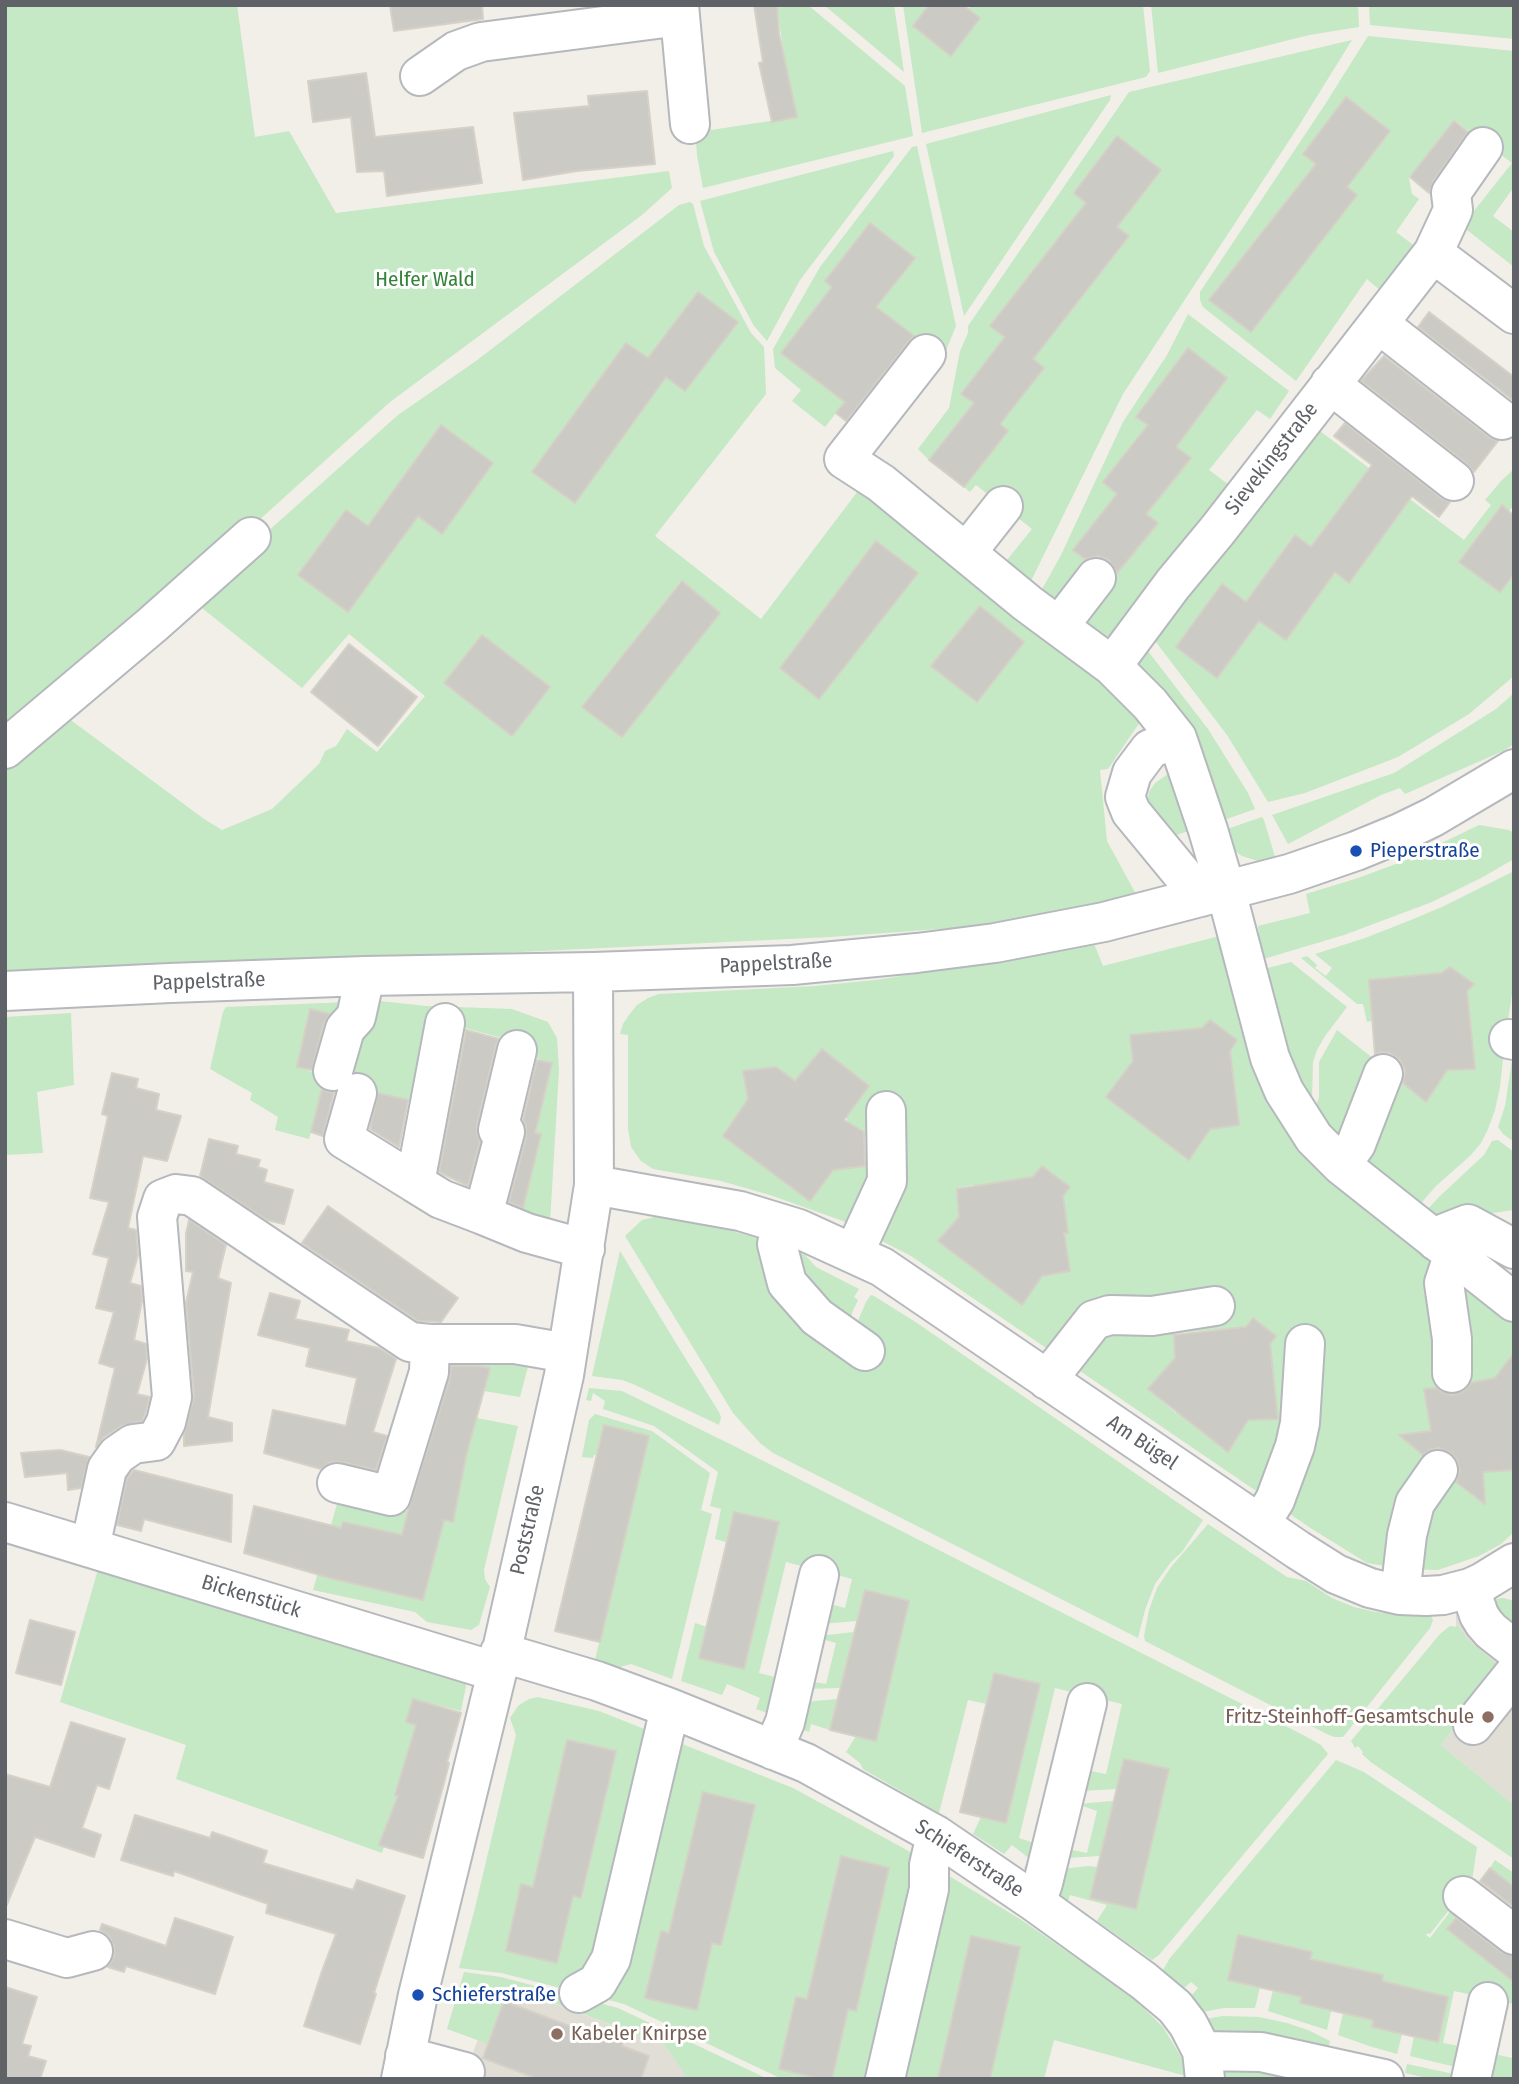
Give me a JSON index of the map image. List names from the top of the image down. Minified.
{"streets":{"street":["Sievekingstraße","Pappelstraße","Am Bügel","Poststraße","Bickenstück","Schieferstraße"]},"crossings":[["Pappelstraße","Poststraße"],["Am Bügel","Poststraße"],["Poststraße","Bickenstück"],["Poststraße","Schieferstraße"],["Bickenstück","Schieferstraße"]],"parks":["Helfer Wald"],"places":["Pieperstraße","Fritz-Steinhoff-Gesamtschule","Schieferstraße","Kabeler Knirpse"]}
